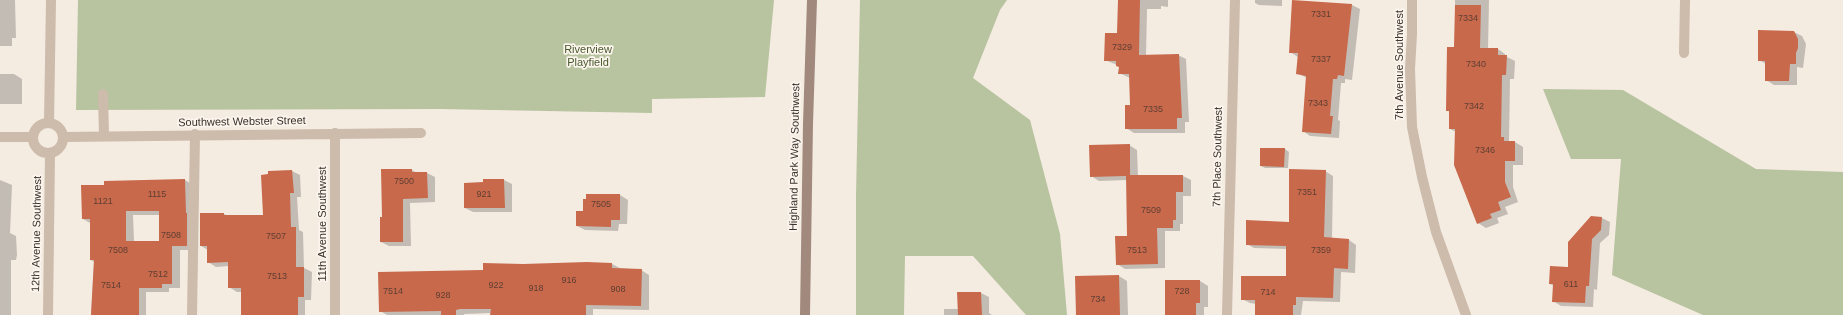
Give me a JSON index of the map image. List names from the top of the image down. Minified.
{"streets":{"main road":["Highland Park Way Southwest"],"street":["7th Avenue Southwest","Southwest Webster Street","7th Place Southwest","11th Avenue Southwest","12th Avenue Southwest"]},"crossings":[["Southwest Webster Street","11th Avenue Southwest"],["Southwest Webster Street","12th Avenue Southwest"]],"parks":["Riverview Playfield"],"house_numbers":["7331","7334","7329","7337","7340","7343","7342","7335","7346","7500","7351","1115","921","1121","7505","7509","7508","7507","7508","7513","7359","7512","7513","916","611","7514","922","918","908","7514","728","714","928","734"]}
